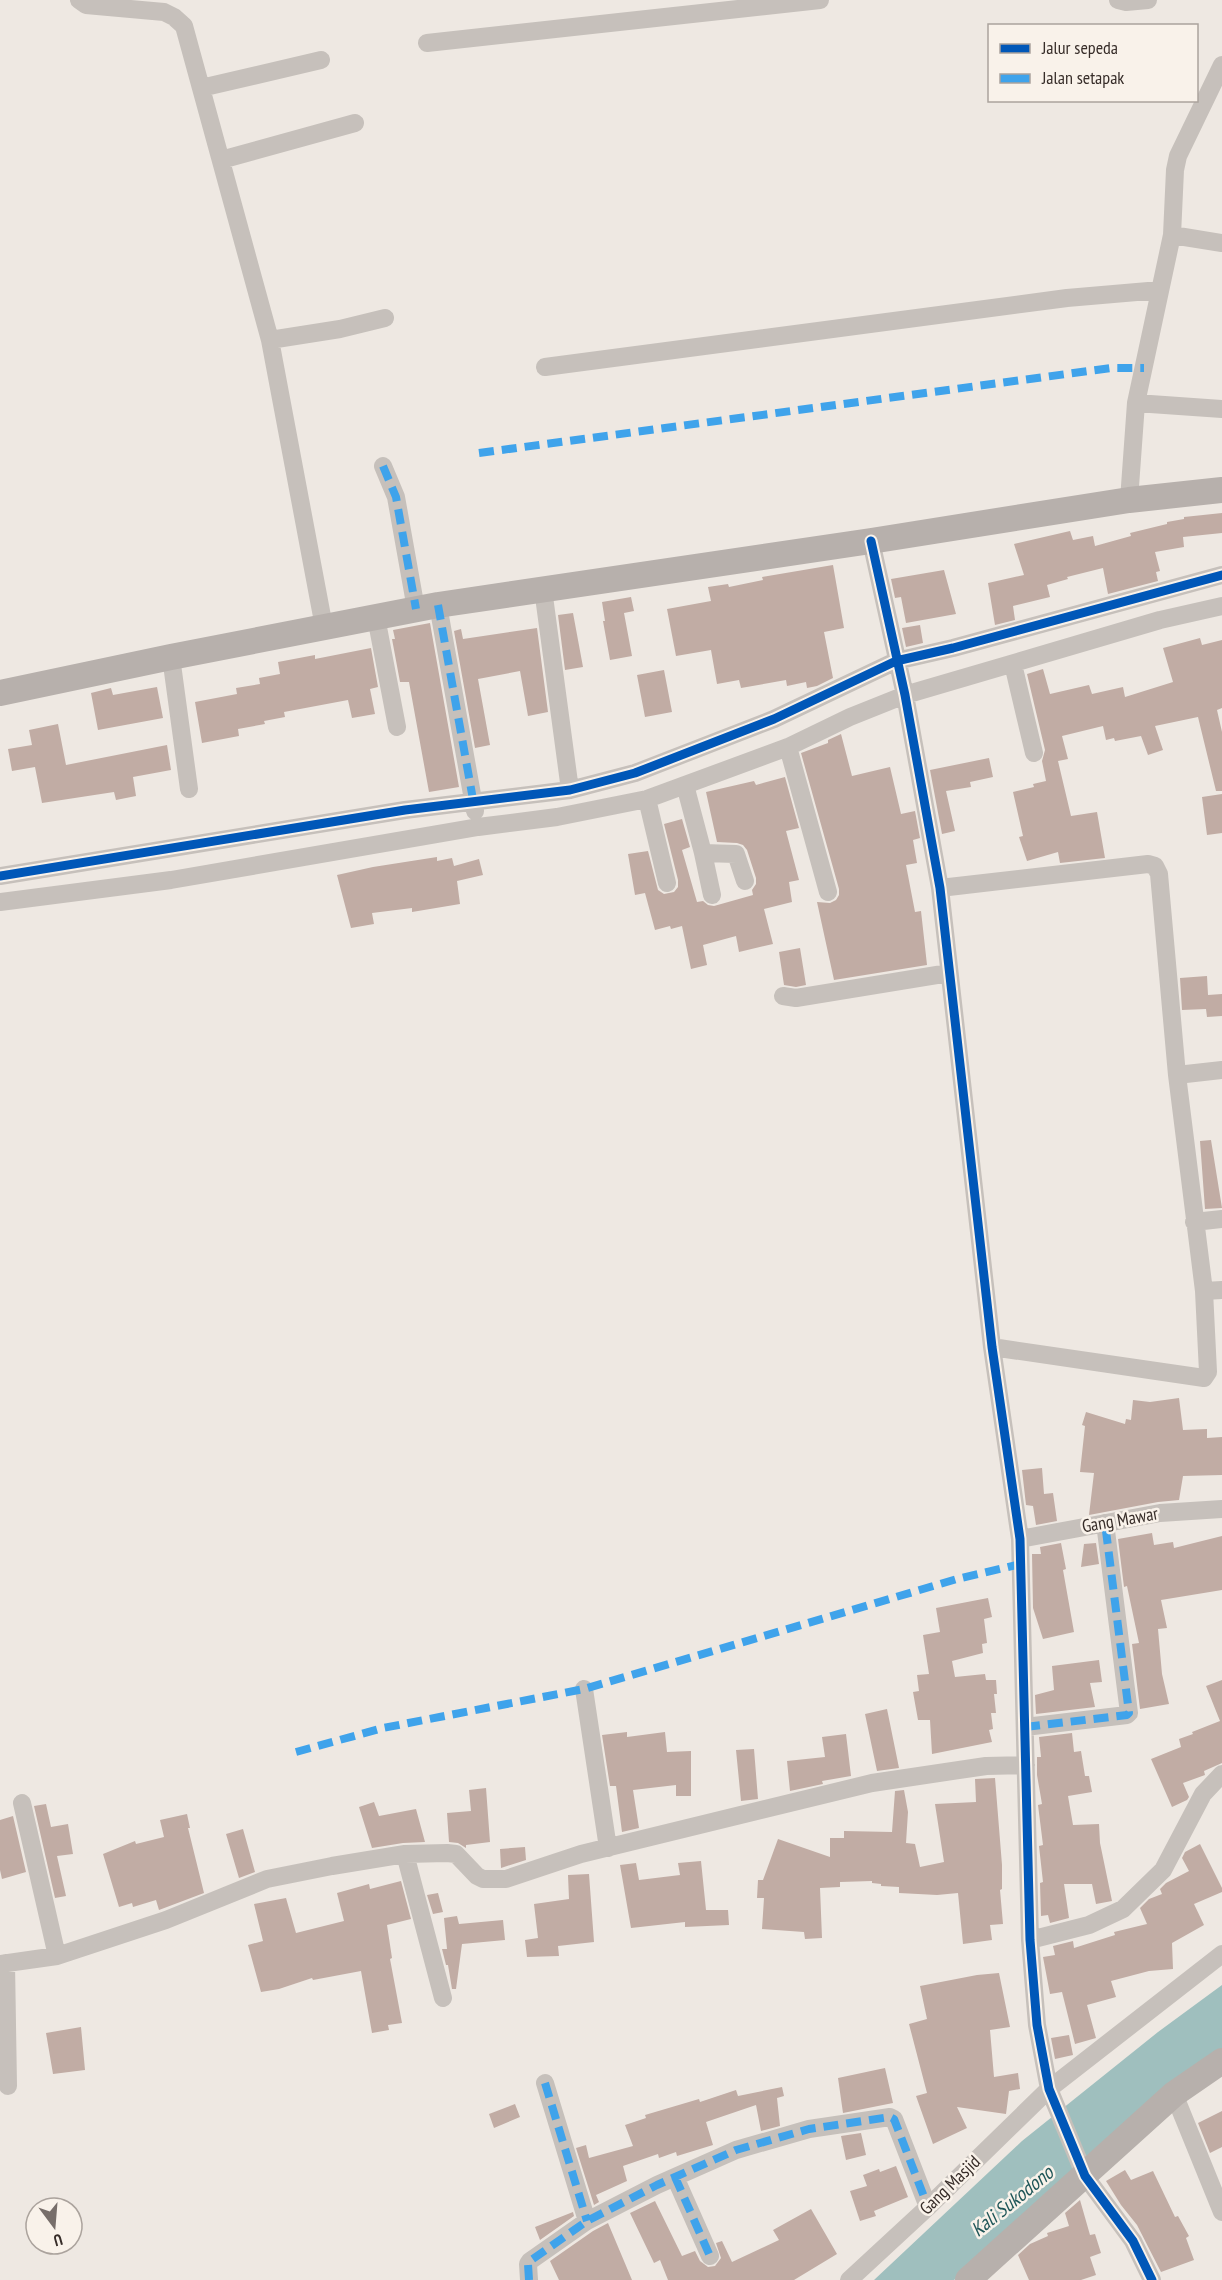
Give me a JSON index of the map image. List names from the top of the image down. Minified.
{"streets":{"street":["Gang Mawar","Gang Masjid"]},"water":["Kali Sukodono"],"legend":["Jalur sepeda","Jalan setapak"],"north":"bottom"}
